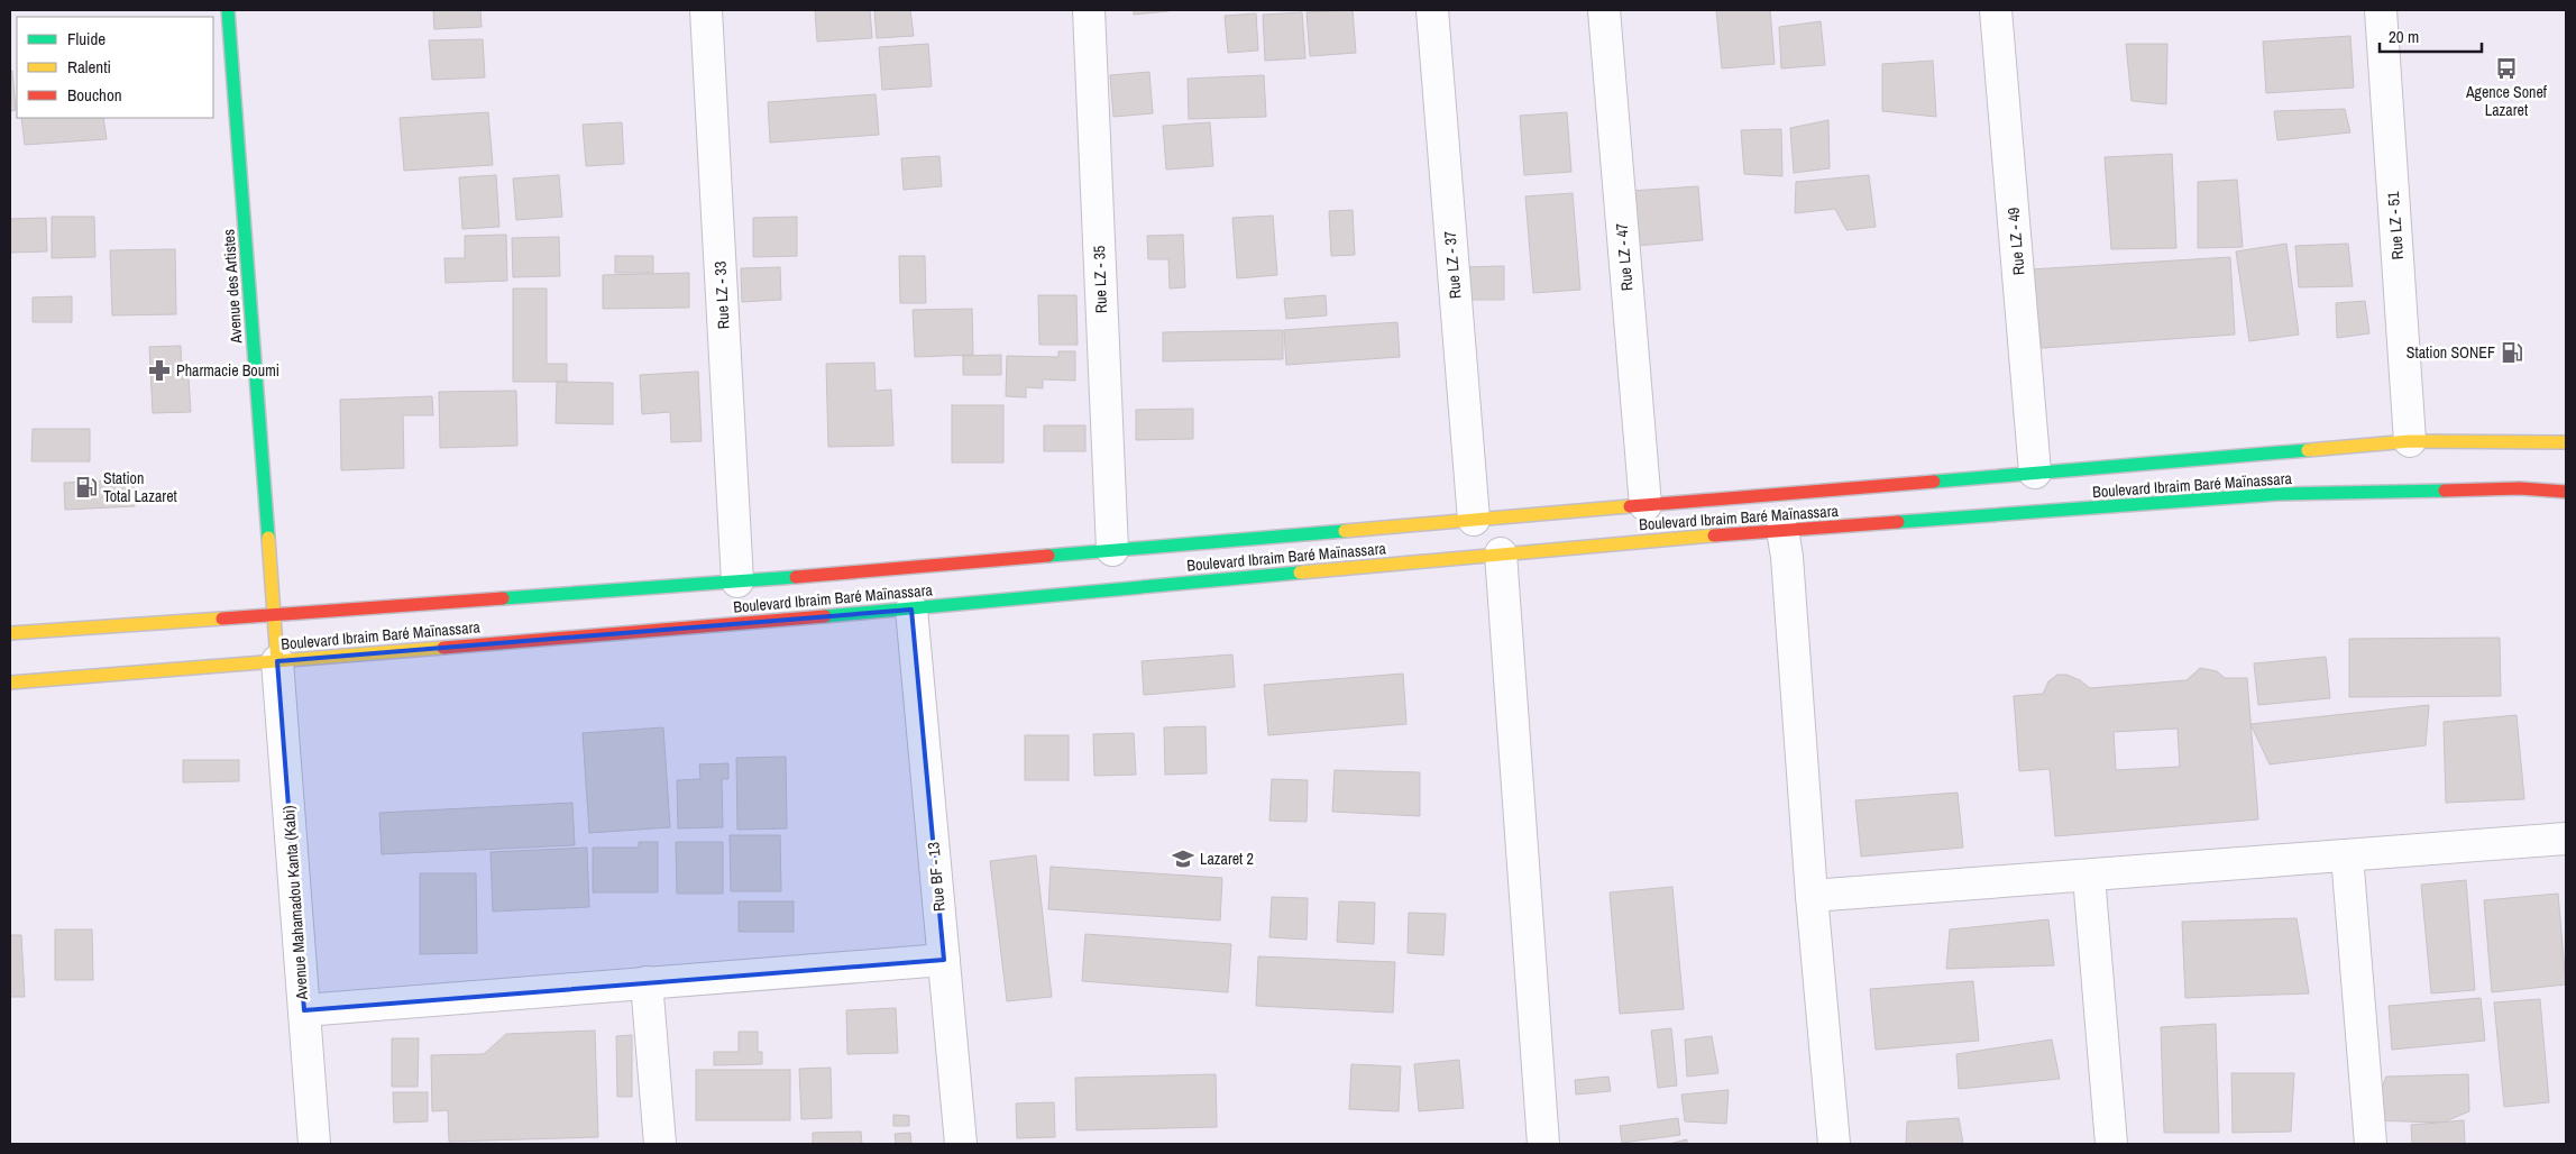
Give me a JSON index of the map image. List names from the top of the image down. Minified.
{"streets":{"main road":["Avenue des Artistes","Boulevard Ibraim Baré Maïnassara"],"street":["Rue LZ - 51","Rue LZ - 49","Rue LZ - 47","Rue LZ - 37","Rue LZ - 35","Rue LZ - 33","Rue BF - 13","Avenue Mahamadou Kanta (Kabi)"]},"crossings":[["Rue LZ - 51","Boulevard Ibraim Baré Maïnassara"],["Rue LZ - 49","Boulevard Ibraim Baré Maïnassara"],["Rue LZ - 47","Boulevard Ibraim Baré Maïnassara"],["Rue LZ - 37","Boulevard Ibraim Baré Maïnassara"],["Rue LZ - 35","Boulevard Ibraim Baré Maïnassara"],["Avenue des Artistes","Boulevard Ibraim Baré Maïnassara"],["Avenue des Artistes","Avenue Mahamadou Kanta (Kabi)"],["Rue LZ - 33","Boulevard Ibraim Baré Maïnassara"],["Boulevard Ibraim Baré Maïnassara","Rue BF - 13"],["Boulevard Ibraim Baré Maïnassara","Avenue Mahamadou Kanta (Kabi)"]],"places":{"bus stop":["Agence Sonef Lazaret"],"fuel station":["Station SONEF","Station Total Lazaret"],"pharmacy":["Pharmacie Boumi"],"school or university":["Lazaret 2"]},"legend":["Fluide","Ralenti","Bouchon"],"scale_bar":"20 m"}
